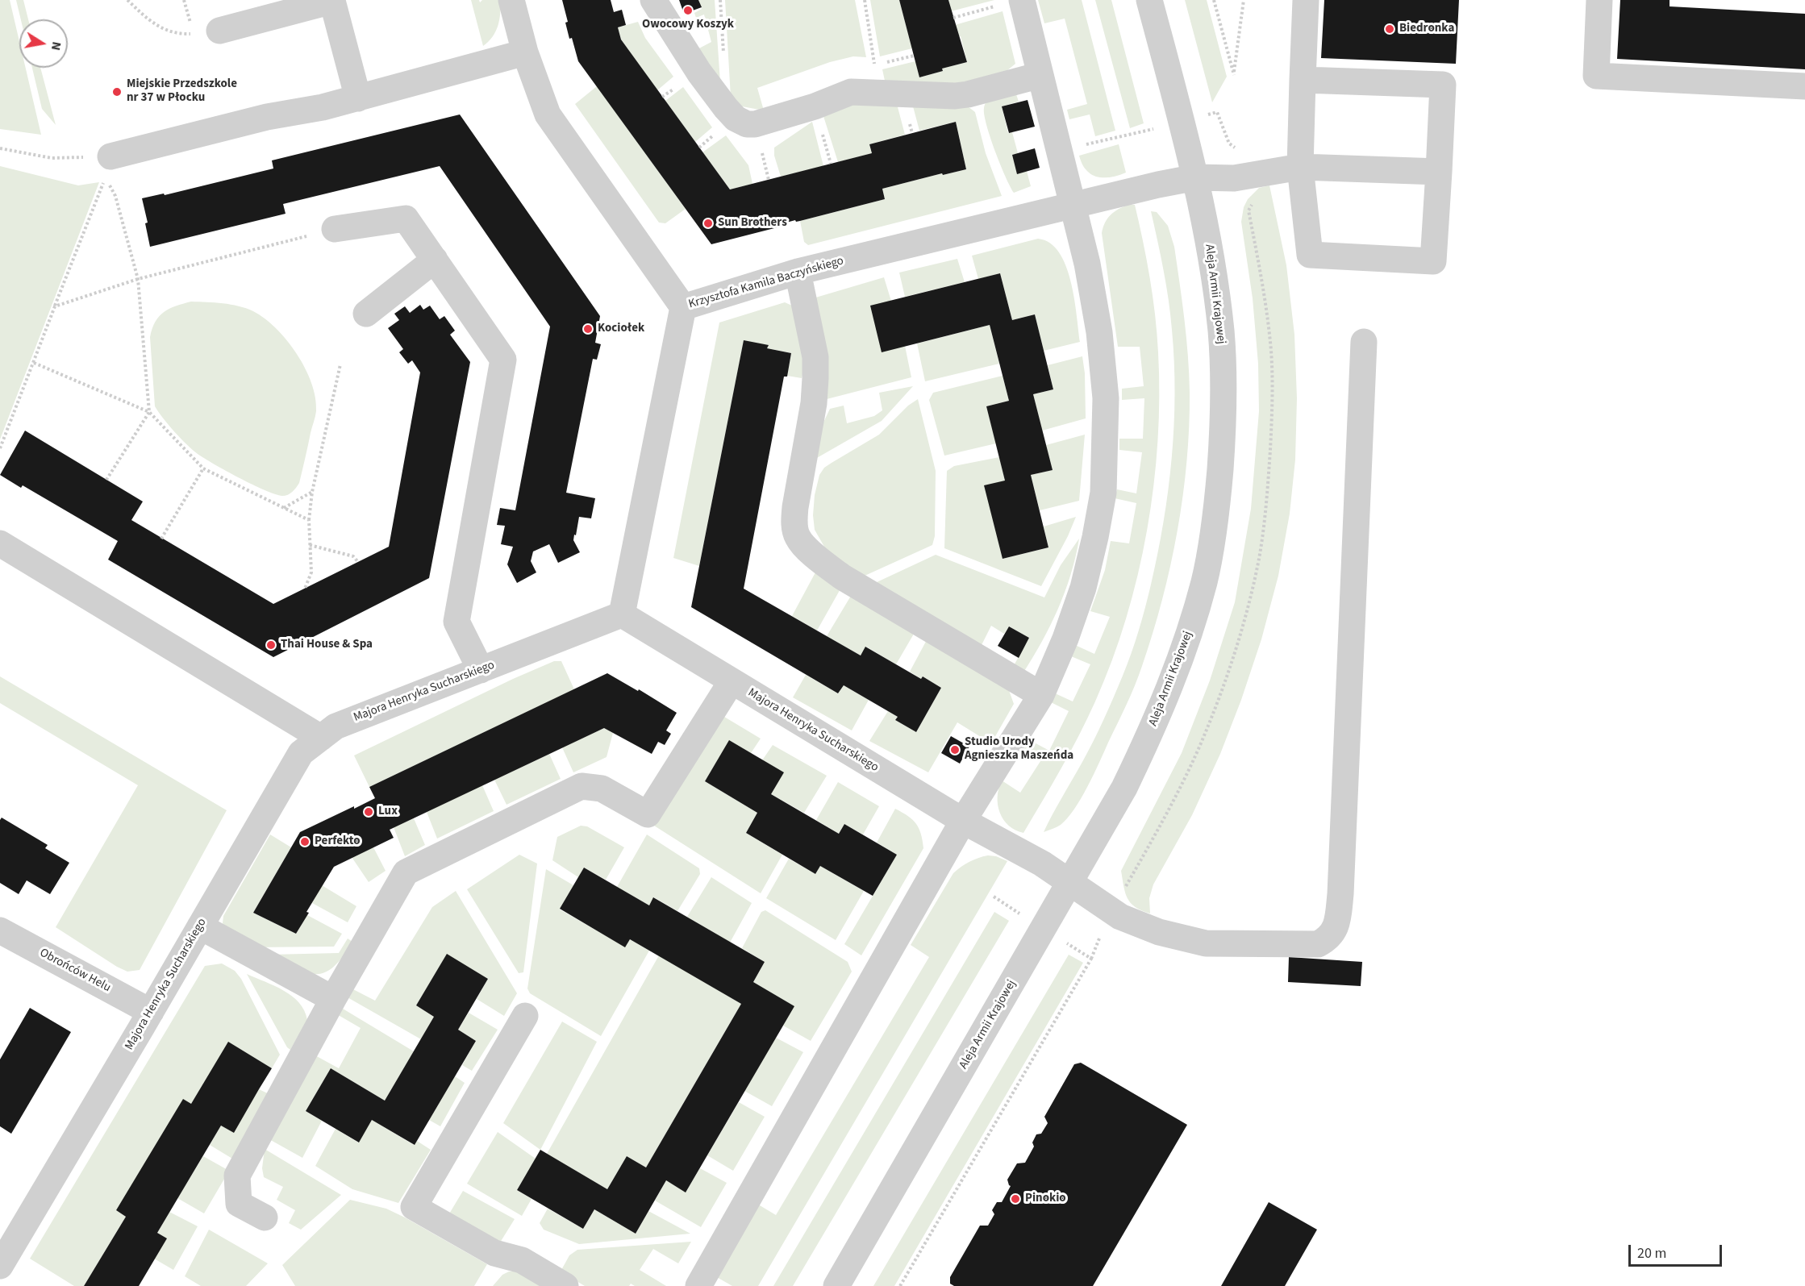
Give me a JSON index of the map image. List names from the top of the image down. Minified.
{"streets":{"street":["Krzysztofa Kamila Baczyńskiego","Aleja Armii Krajowej","Majora Henryka Sucharskiego","Obrońców Helu"]},"crossings":[["Krzysztofa Kamila Baczyńskiego","Aleja Armii Krajowej"],["Aleja Armii Krajowej","Majora Henryka Sucharskiego"],["Majora Henryka Sucharskiego","Obrońców Helu"]],"places":["Owocowy Koszyk","Biedronka","Miejskie Przedszkole nr 37 w Płocku","Sun Brothers","Kociołek","Thai House & Spa","Studio Urody Agnieszka Maszeńda","Lux","Perfekto","Pinokio"],"scale_bar":"20 m","north":"right"}
